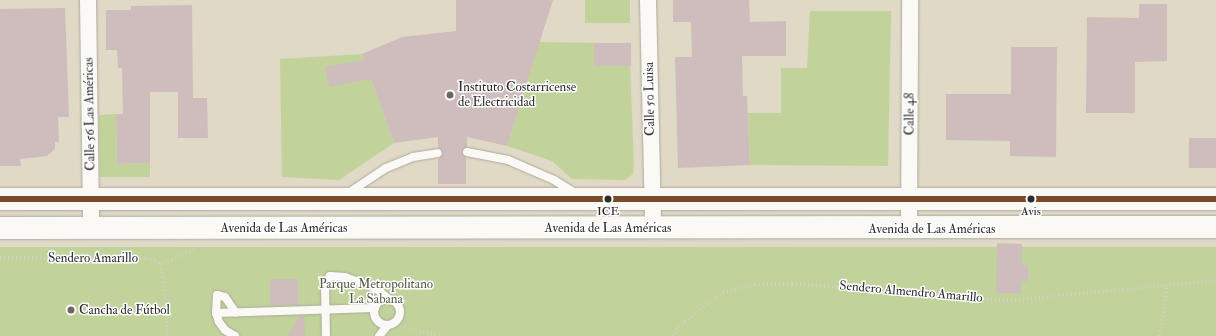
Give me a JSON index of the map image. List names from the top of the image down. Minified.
{"streets":{"main road":["Avenida de Las Américas"],"street":["Calle 50 Luisa","Calle 56 Las Américas","Calle 48"],"path":["Sendero Amarillo","Sendero Almendro Amarillo"]},"crossings":[["Calle 50 Luisa","Avenida de Las Américas"],["Calle 56 Las Américas","Avenida de Las Américas"],["Calle 48","Avenida de Las Américas"]],"parks":["Parque Metropolitano La Sabana"],"places":["Instituto Costarricense de Electricidad","ICE","Avis","Cancha de Fútbol"]}
